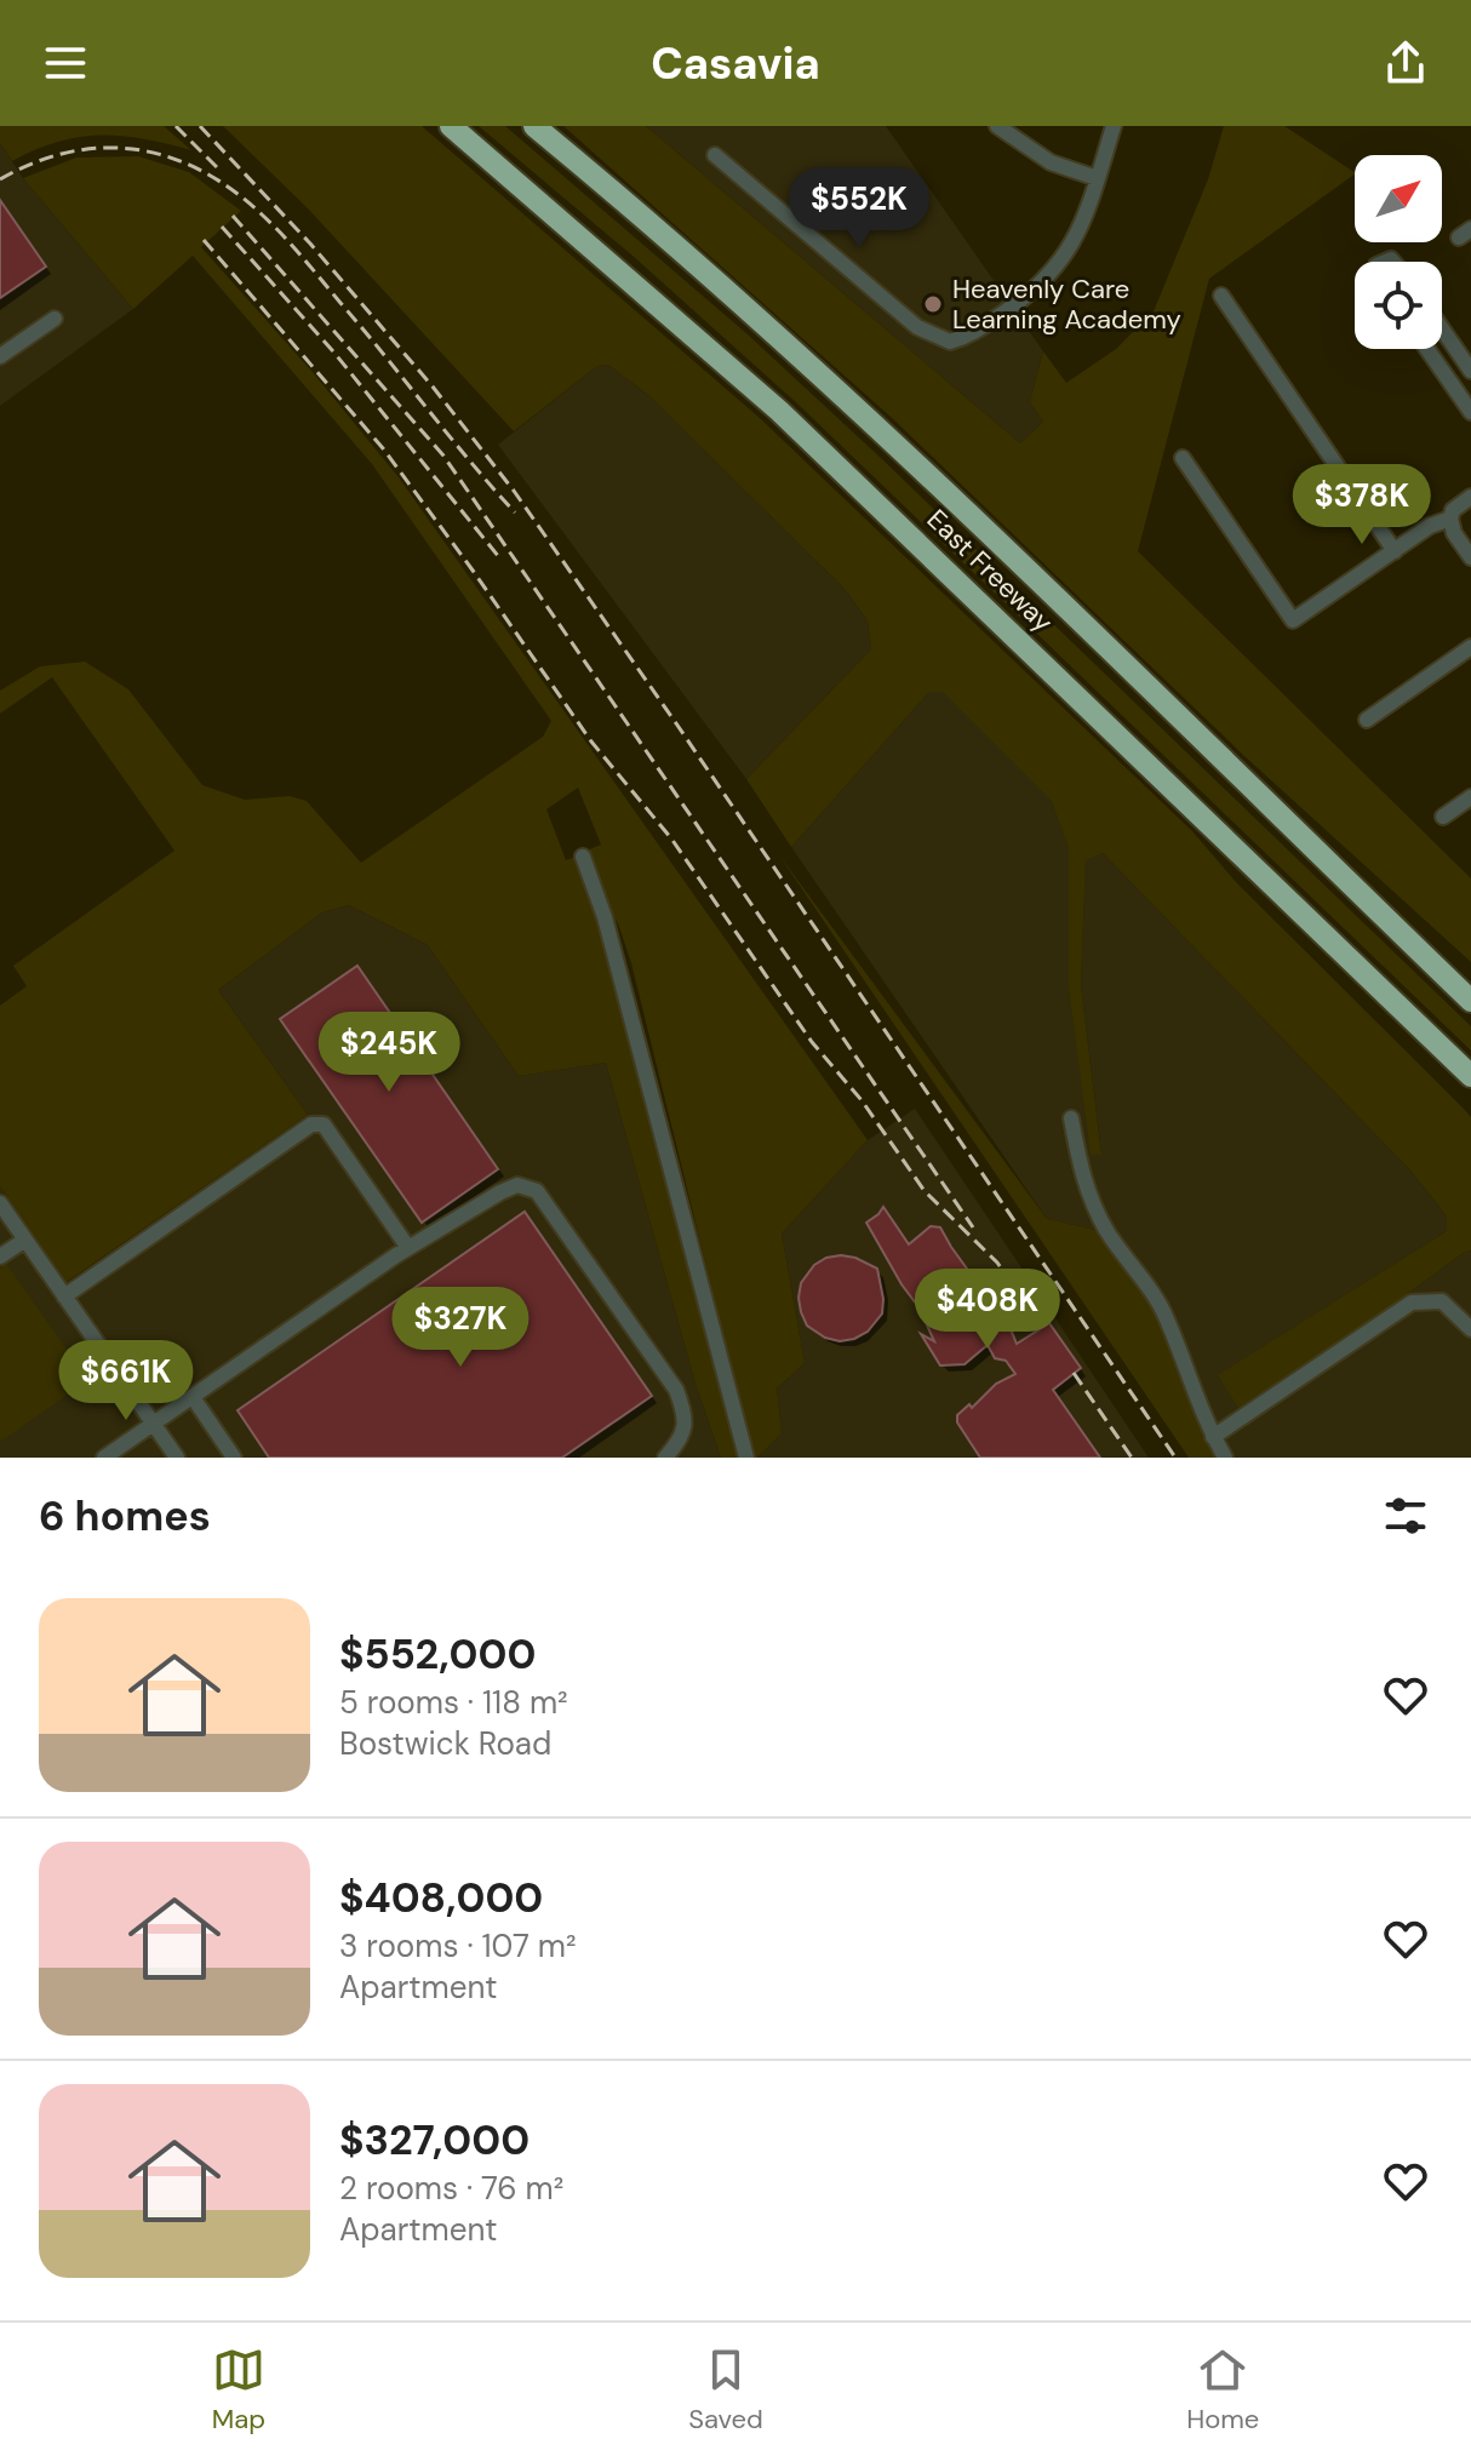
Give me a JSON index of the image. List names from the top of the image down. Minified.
{"streets":{"highway":["East Freeway"]},"places":["Heavenly Care Learning Academy"],"north":"top right","page":{"header":"Casavia","price":["$552K","$378K","$245K","$408K","$327K","$661K"],"heading":"6 homes","list":[{"name":"$552,000","note":"5 rooms · 118 m² · Bostwick Road"},{"name":"$408,000","note":"3 rooms · 107 m² · Apartment"},{"name":"$327,000","note":"2 rooms · 76 m² · Apartment"}],"tabs":["Map","Saved","Home"]}}
